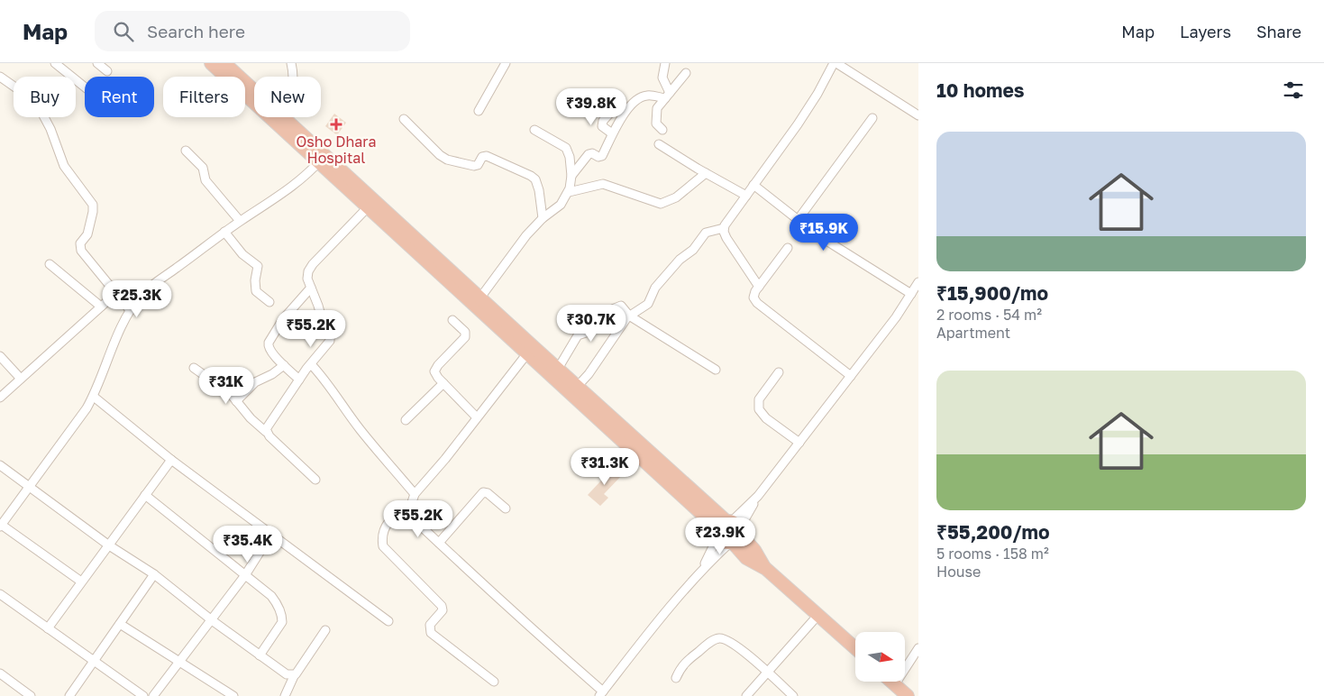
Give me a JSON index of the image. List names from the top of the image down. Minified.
{"places":{"health":["Osho Dhara Hospital"]},"north":"right","page":{"header":"Map","search":"Search here","nav":["Map","Layers","Share"],"heading":"10 homes","chip":["Buy","Rent","Filters","New"],"price":["₹39.8K","₹15.9K","₹25.3K","₹30.7K","₹55.2K","₹31K","₹31.3K","₹55.2K","₹23.9K","₹35.4K"],"list":[{"name":"₹15,900/mo","note":"2 rooms · 54 m² · Apartment"},{"name":"₹55,200/mo","note":"5 rooms · 158 m² · House"}]}}
